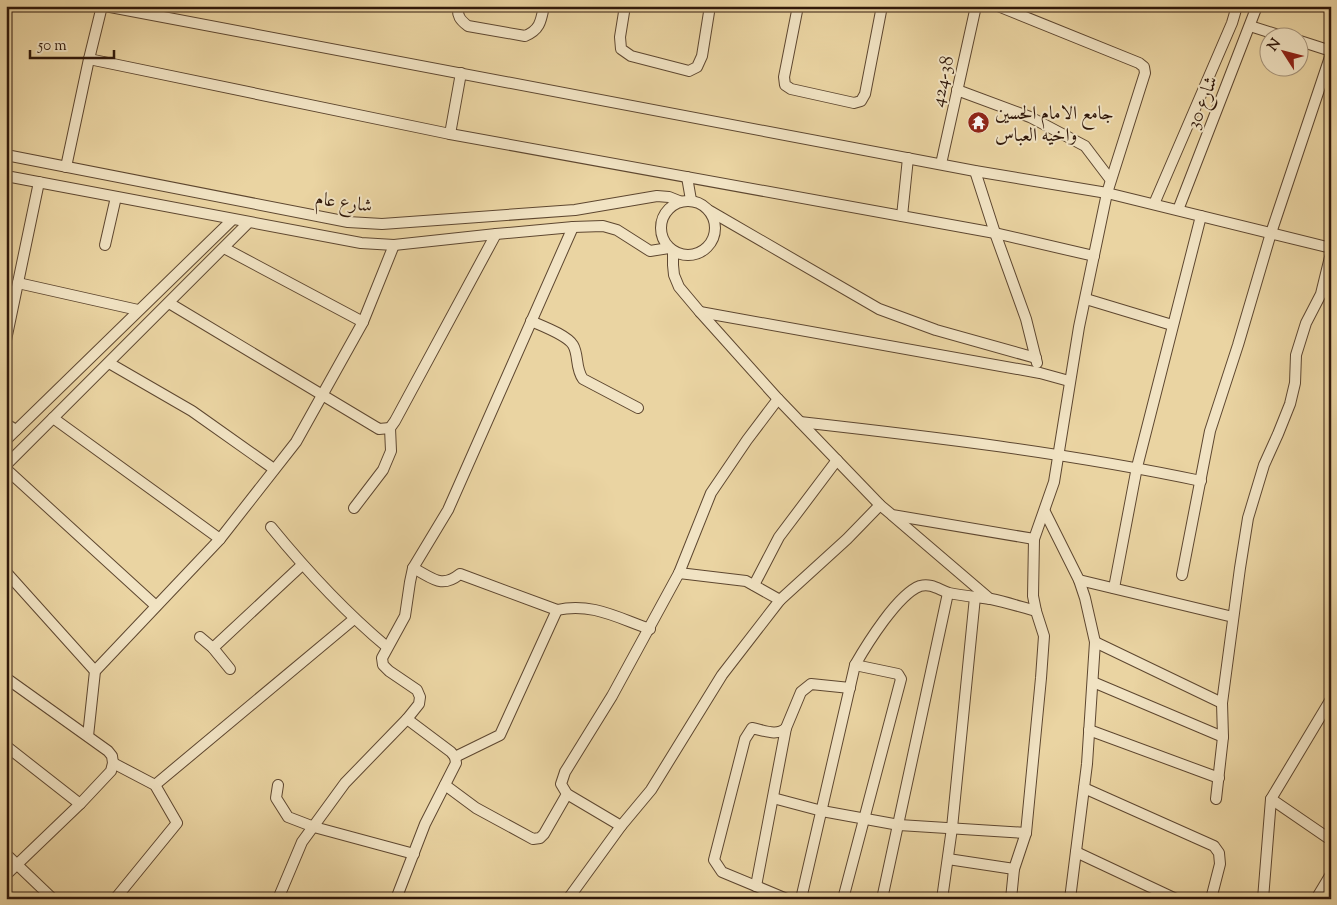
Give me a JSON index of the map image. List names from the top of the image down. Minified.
{"streets":{"street":["424-38","شارع 30","شارع عام"]},"places":{"temple":["جامع الامام الحسين واخيه العباس"]},"scale_bar":"50 m","north":"top left"}
